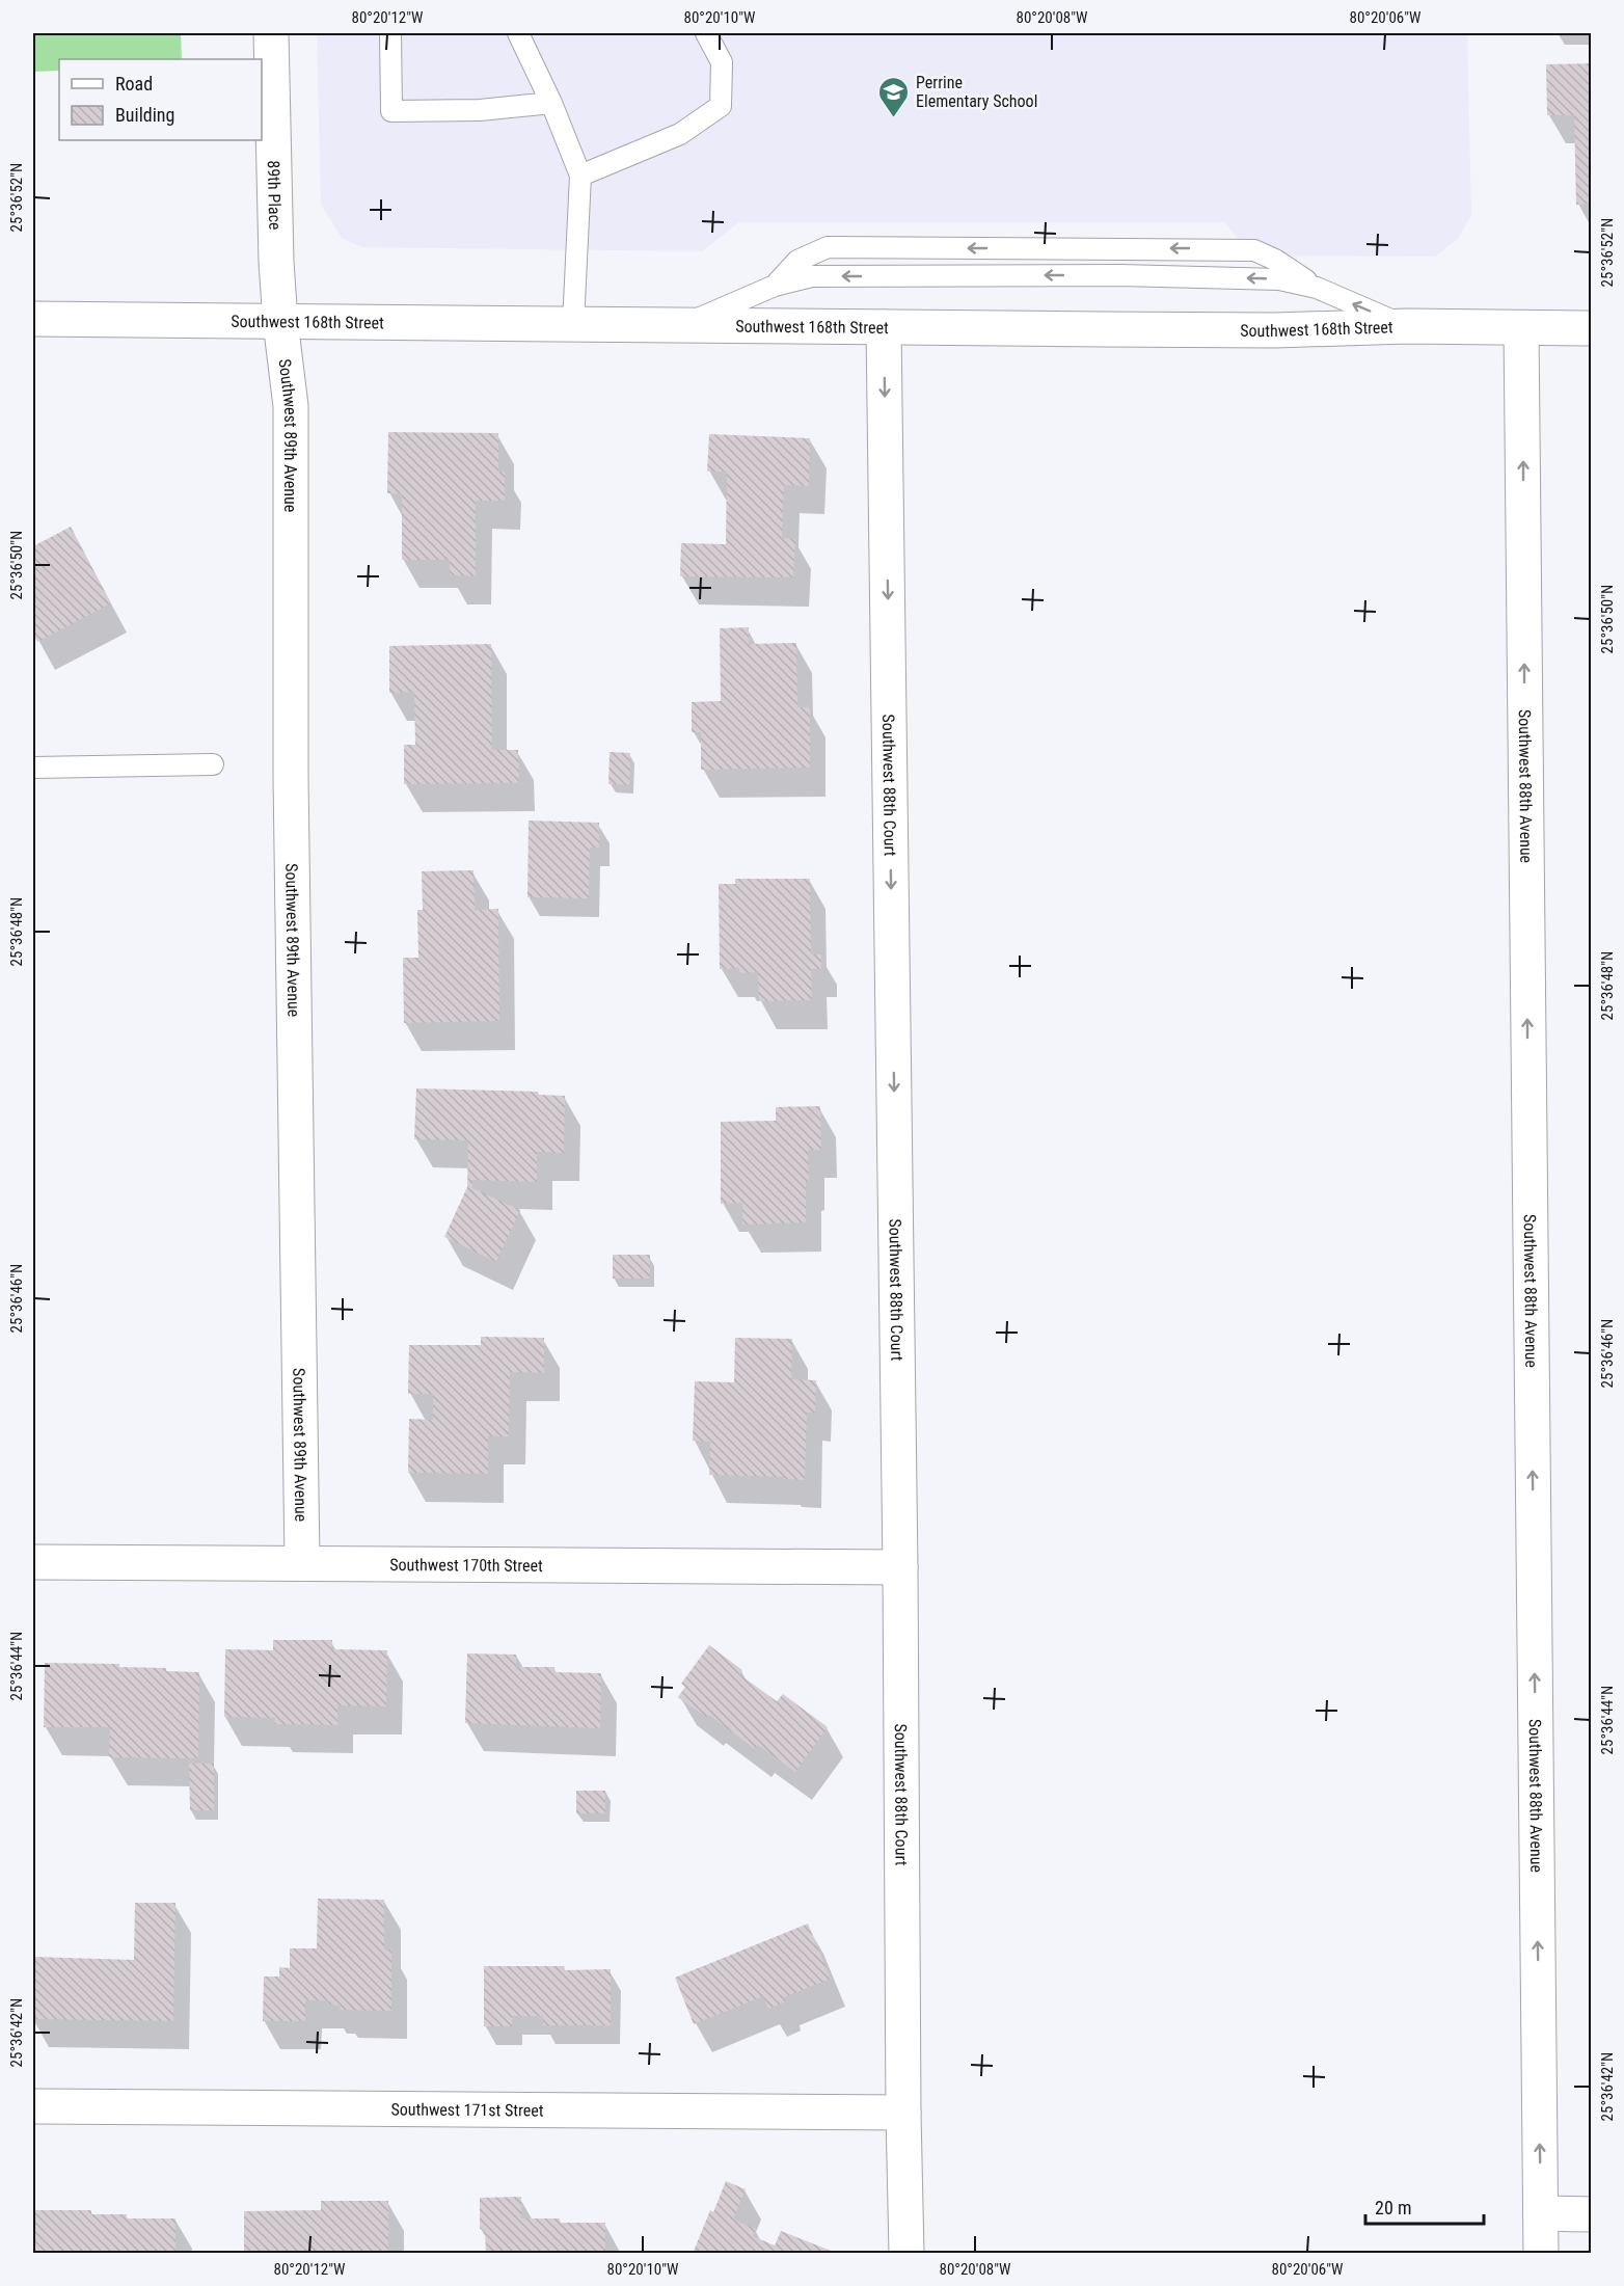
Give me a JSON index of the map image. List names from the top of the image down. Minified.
{"streets":{"street":["89th Place","Southwest 168th Street","Southwest 89th Avenue","Southwest 88th Court","Southwest 88th Avenue","Southwest 170th Street","Southwest 171st Street"]},"crossings":[["89th Place","Southwest 168th Street"],["89th Place","Southwest 89th Avenue"],["Southwest 168th Street","Southwest 89th Avenue"],["Southwest 168th Street","Southwest 88th Court"],["Southwest 168th Street","Southwest 88th Avenue"],["Southwest 89th Avenue","Southwest 170th Street"],["Southwest 88th Court","Southwest 170th Street"],["Southwest 88th Court","Southwest 171st Street"]],"one_way":["Southwest 88th Court","Southwest 88th Avenue"],"places":{"school or university":["Perrine Elementary School"]},"legend":["Road","Building"],"scale_bar":"20 m","coordinates":["80°20'12\"W","80°20'10\"W","80°20'08\"W","80°20'06\"W","25°36'52\"N","25°36'50\"N","25°36'48\"N","25°36'46\"N","25°36'44\"N","25°36'42\"N"]}
